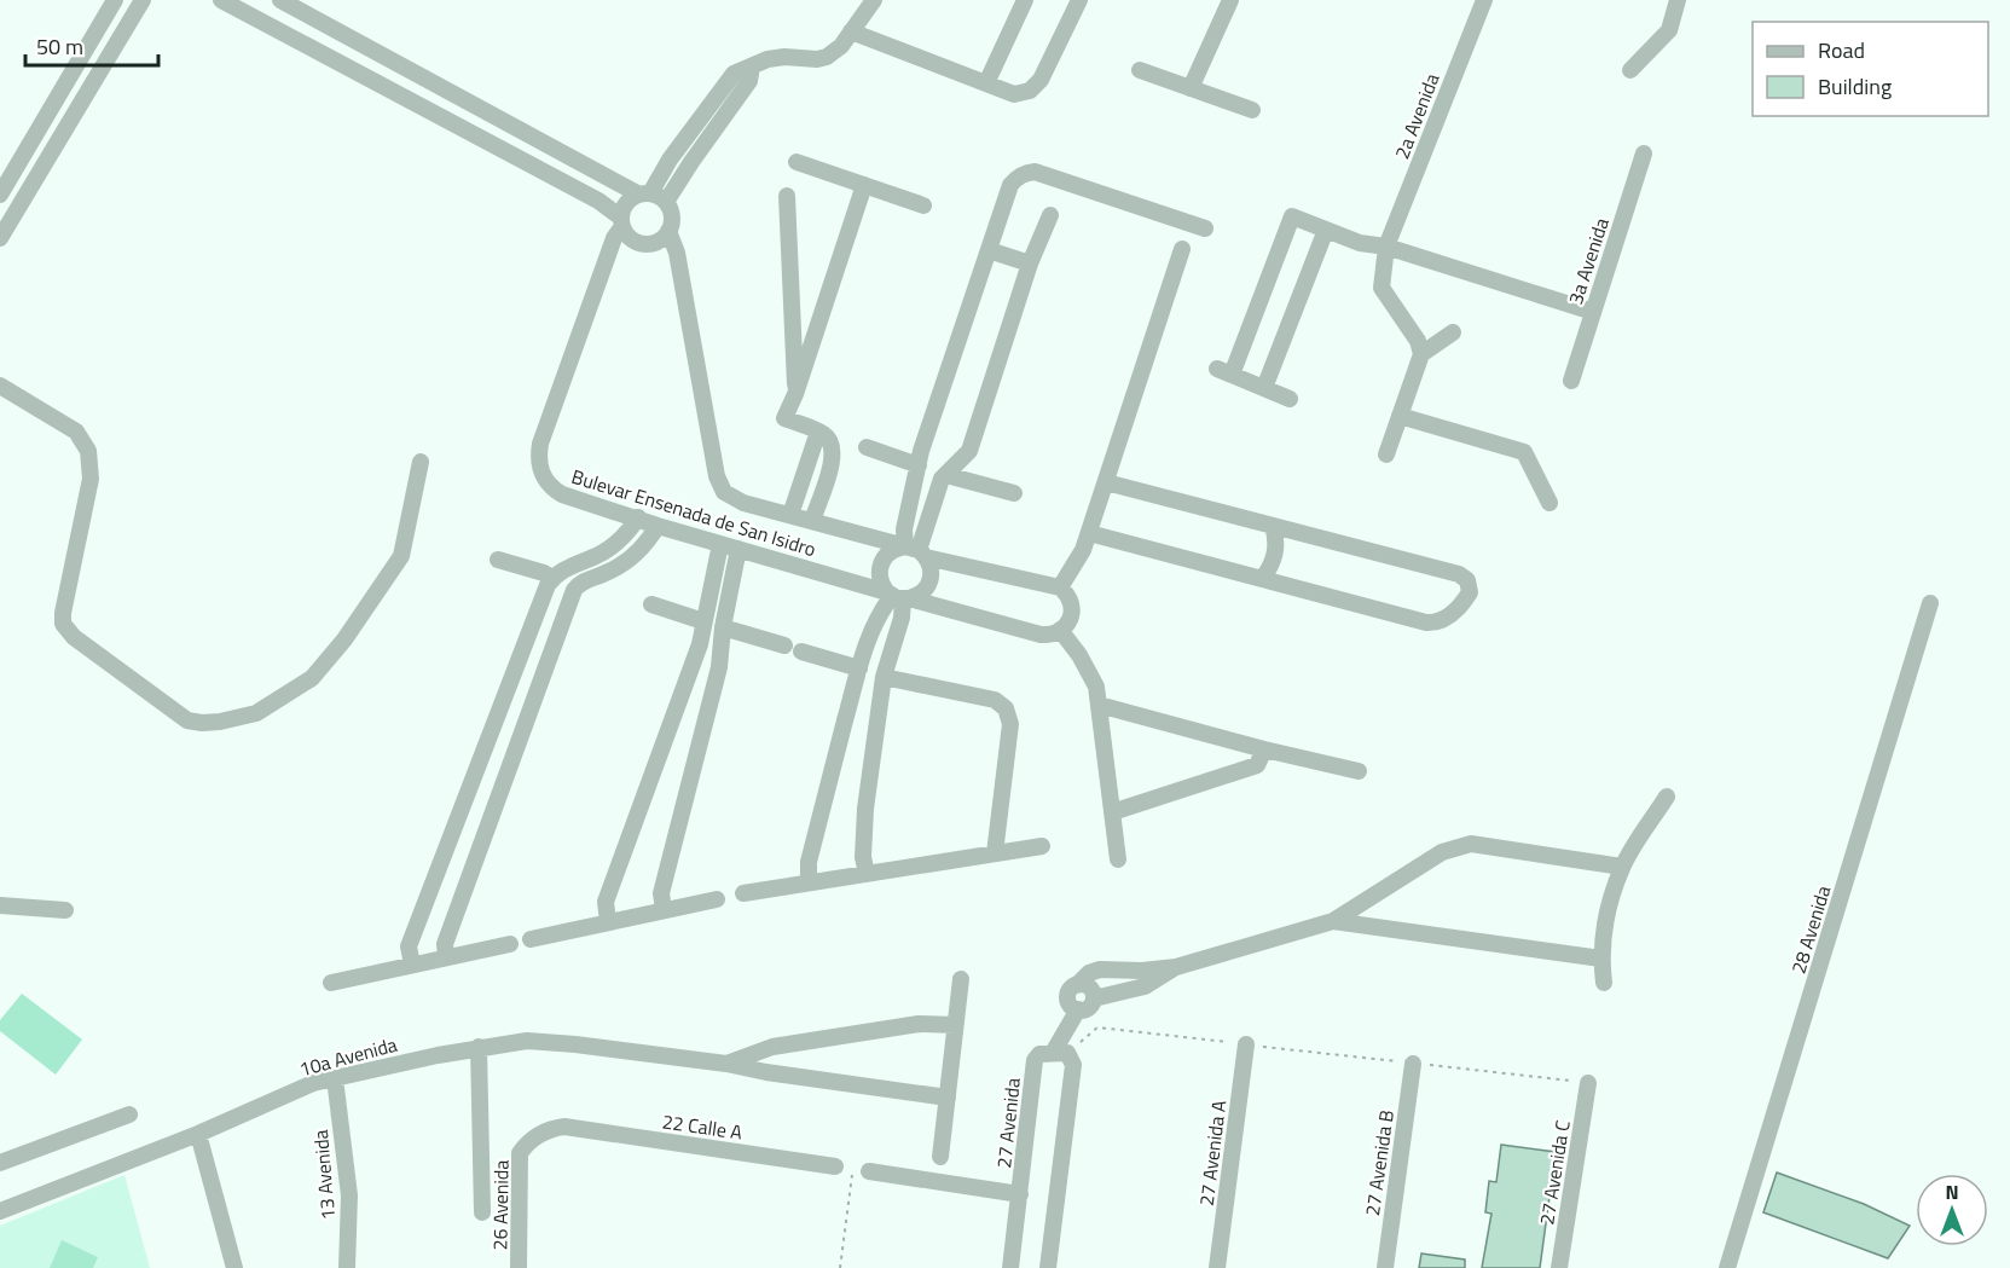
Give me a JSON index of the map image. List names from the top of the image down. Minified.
{"streets":{"street":["2a Avenida","3a Avenida","Bulevar Ensenada de San Isidro","28 Avenida","10a Avenida","27 Avenida","22 Calle A","27 Avenida A","27 Avenida B","27 Avenida C","13 Avenida","26 Avenida"]},"crossings":[["10a Avenida","13 Avenida"],["22 Calle A","26 Avenida"]],"legend":["Road","Building"],"scale_bar":"50 m","north":"top"}
